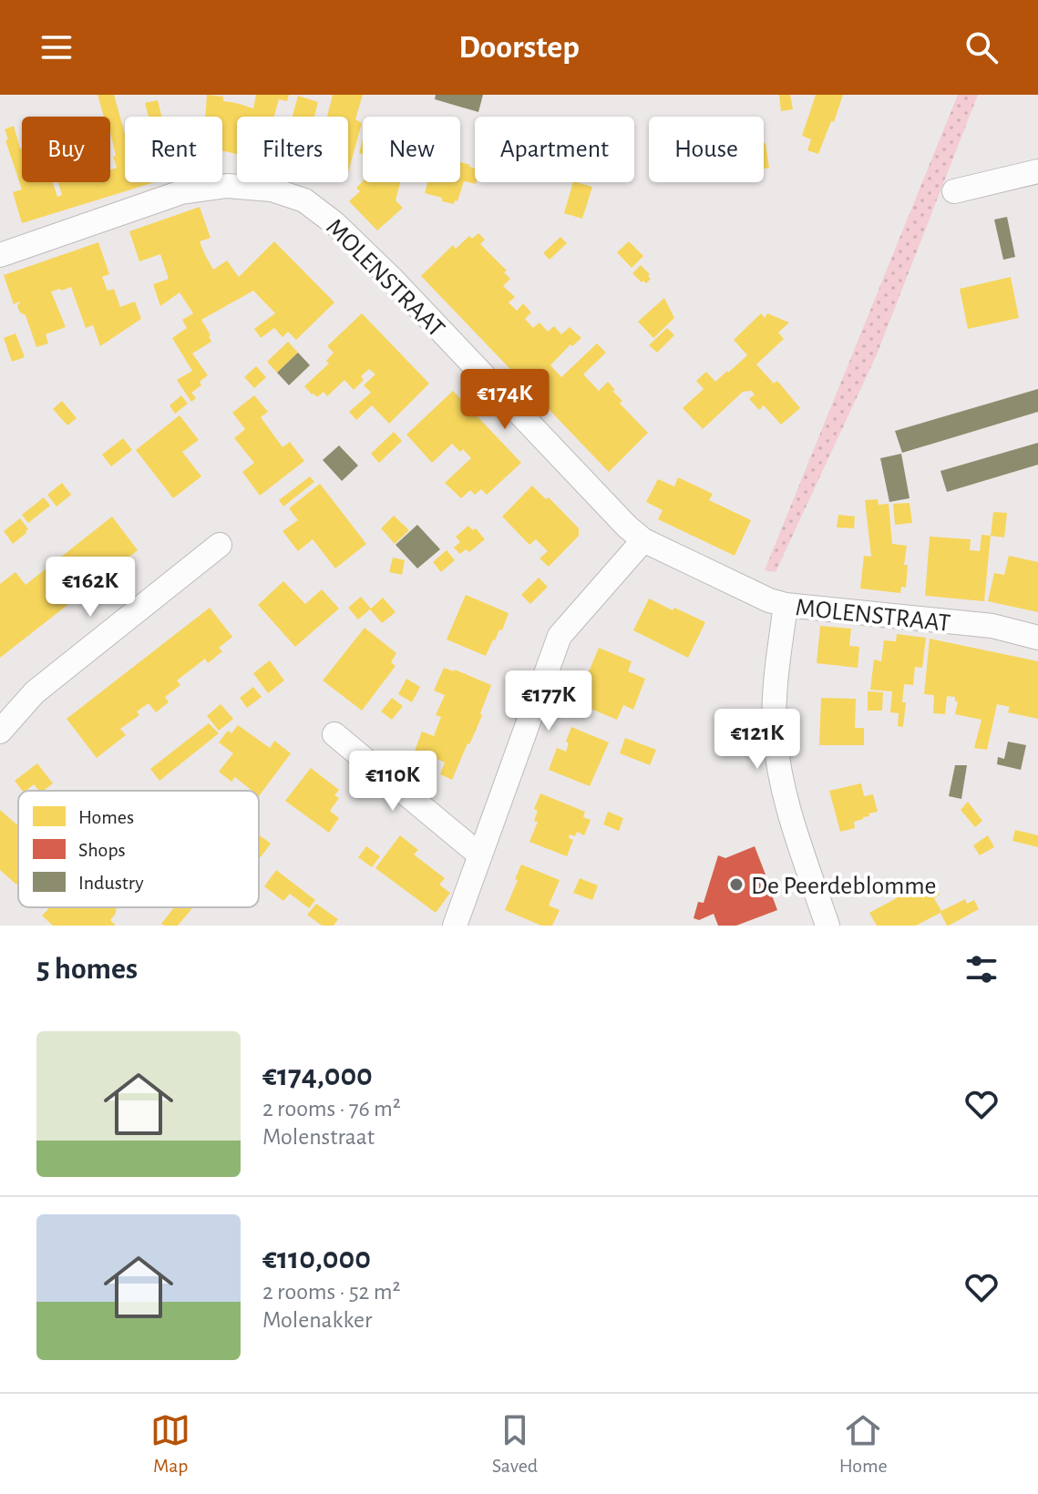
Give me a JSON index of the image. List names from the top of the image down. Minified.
{"streets":{"street":["MOLENSTRAAT"]},"places":["De Peerdeblomme"],"legend":["Homes","Shops","Industry"],"page":{"header":"Doorstep","chip":["Buy","Rent","Filters","New","Apartment","House"],"price":["€174K","€162K","€177K","€121K","€110K"],"heading":"5 homes","list":[{"name":"€174,000","note":"2 rooms · 76 m² · Molenstraat"},{"name":"€110,000","note":"2 rooms · 52 m² · Molenakker"}],"tabs":["Map","Saved","Home"]}}
